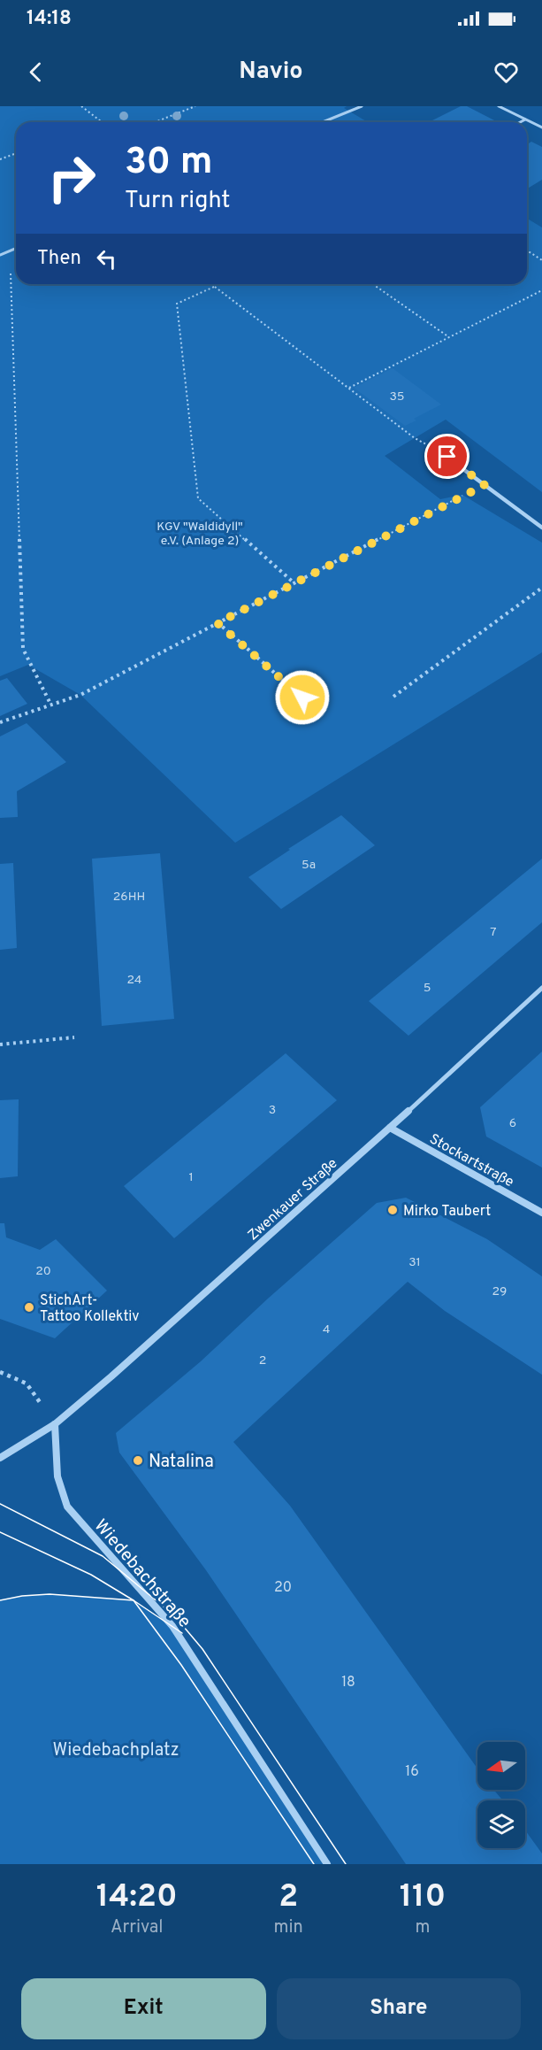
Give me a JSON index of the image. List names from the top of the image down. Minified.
{"streets":{"street":["Stockartstraße","Zwenkauer Straße","Wiedebachstraße"]},"crossings":[["Stockartstraße","Zwenkauer Straße"],["Zwenkauer Straße","Wiedebachstraße"]],"parks":["KGV \"Waldidyll\" e.V. (Anlage 2)","Wiedebachplatz"],"places":["Mirko Taubert","StichArt- Tattoo Kollektiv","Natalina"],"house_numbers":["35","5a","26HH","7","24","5","3","6","1","31","20","29","4","2","20","18","16"],"north":"left","page":{"status":"14:18","header":"Navio","turn":["30 m","Turn right"],"then":"Then","eta":["14:20","Arrival","2","min","110","m"],"buttons":["Exit","Share"]}}
